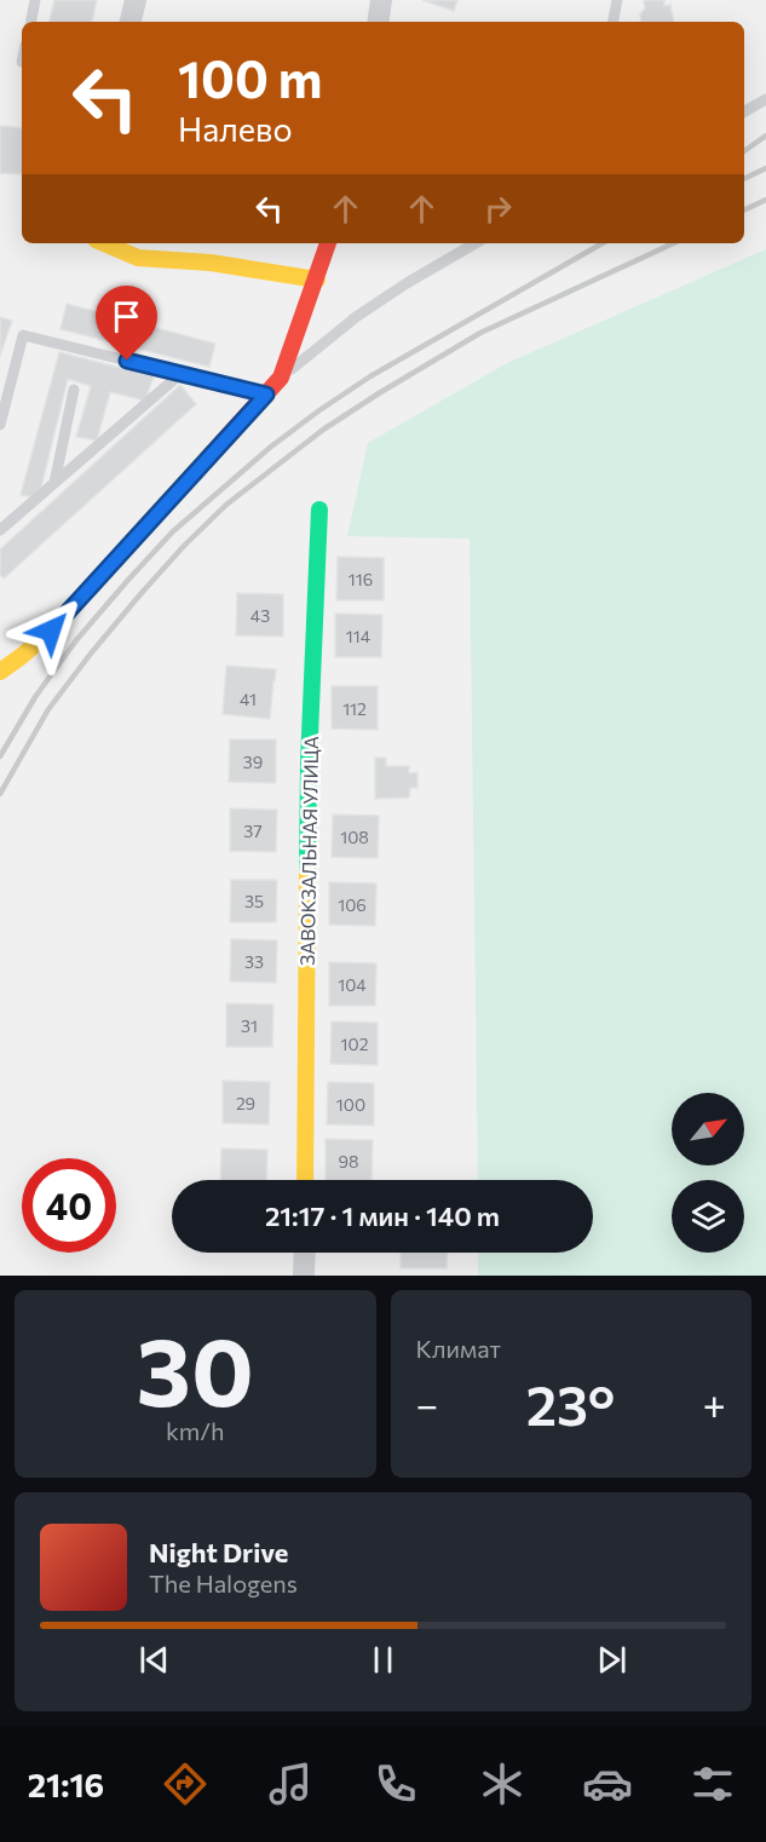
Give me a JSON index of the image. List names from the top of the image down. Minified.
{"streets":{"street":["ЗАВОКЗАЛЬНАЯ УЛИЦА"]},"house_numbers":["116","43","114","41","112","39","37","108","35","106","33","104","31","102","29","100","98"],"north":"top right","page":{"turn":["100 m","Налево"],"limit":"40","trip":"21:17 · 1 мин · 140 m","tile":[["30","km/h"],"Климат"],"heat":["−","23°","+"],"song":["Night Drive","The Halogens"],"tabs":"21:16"}}
